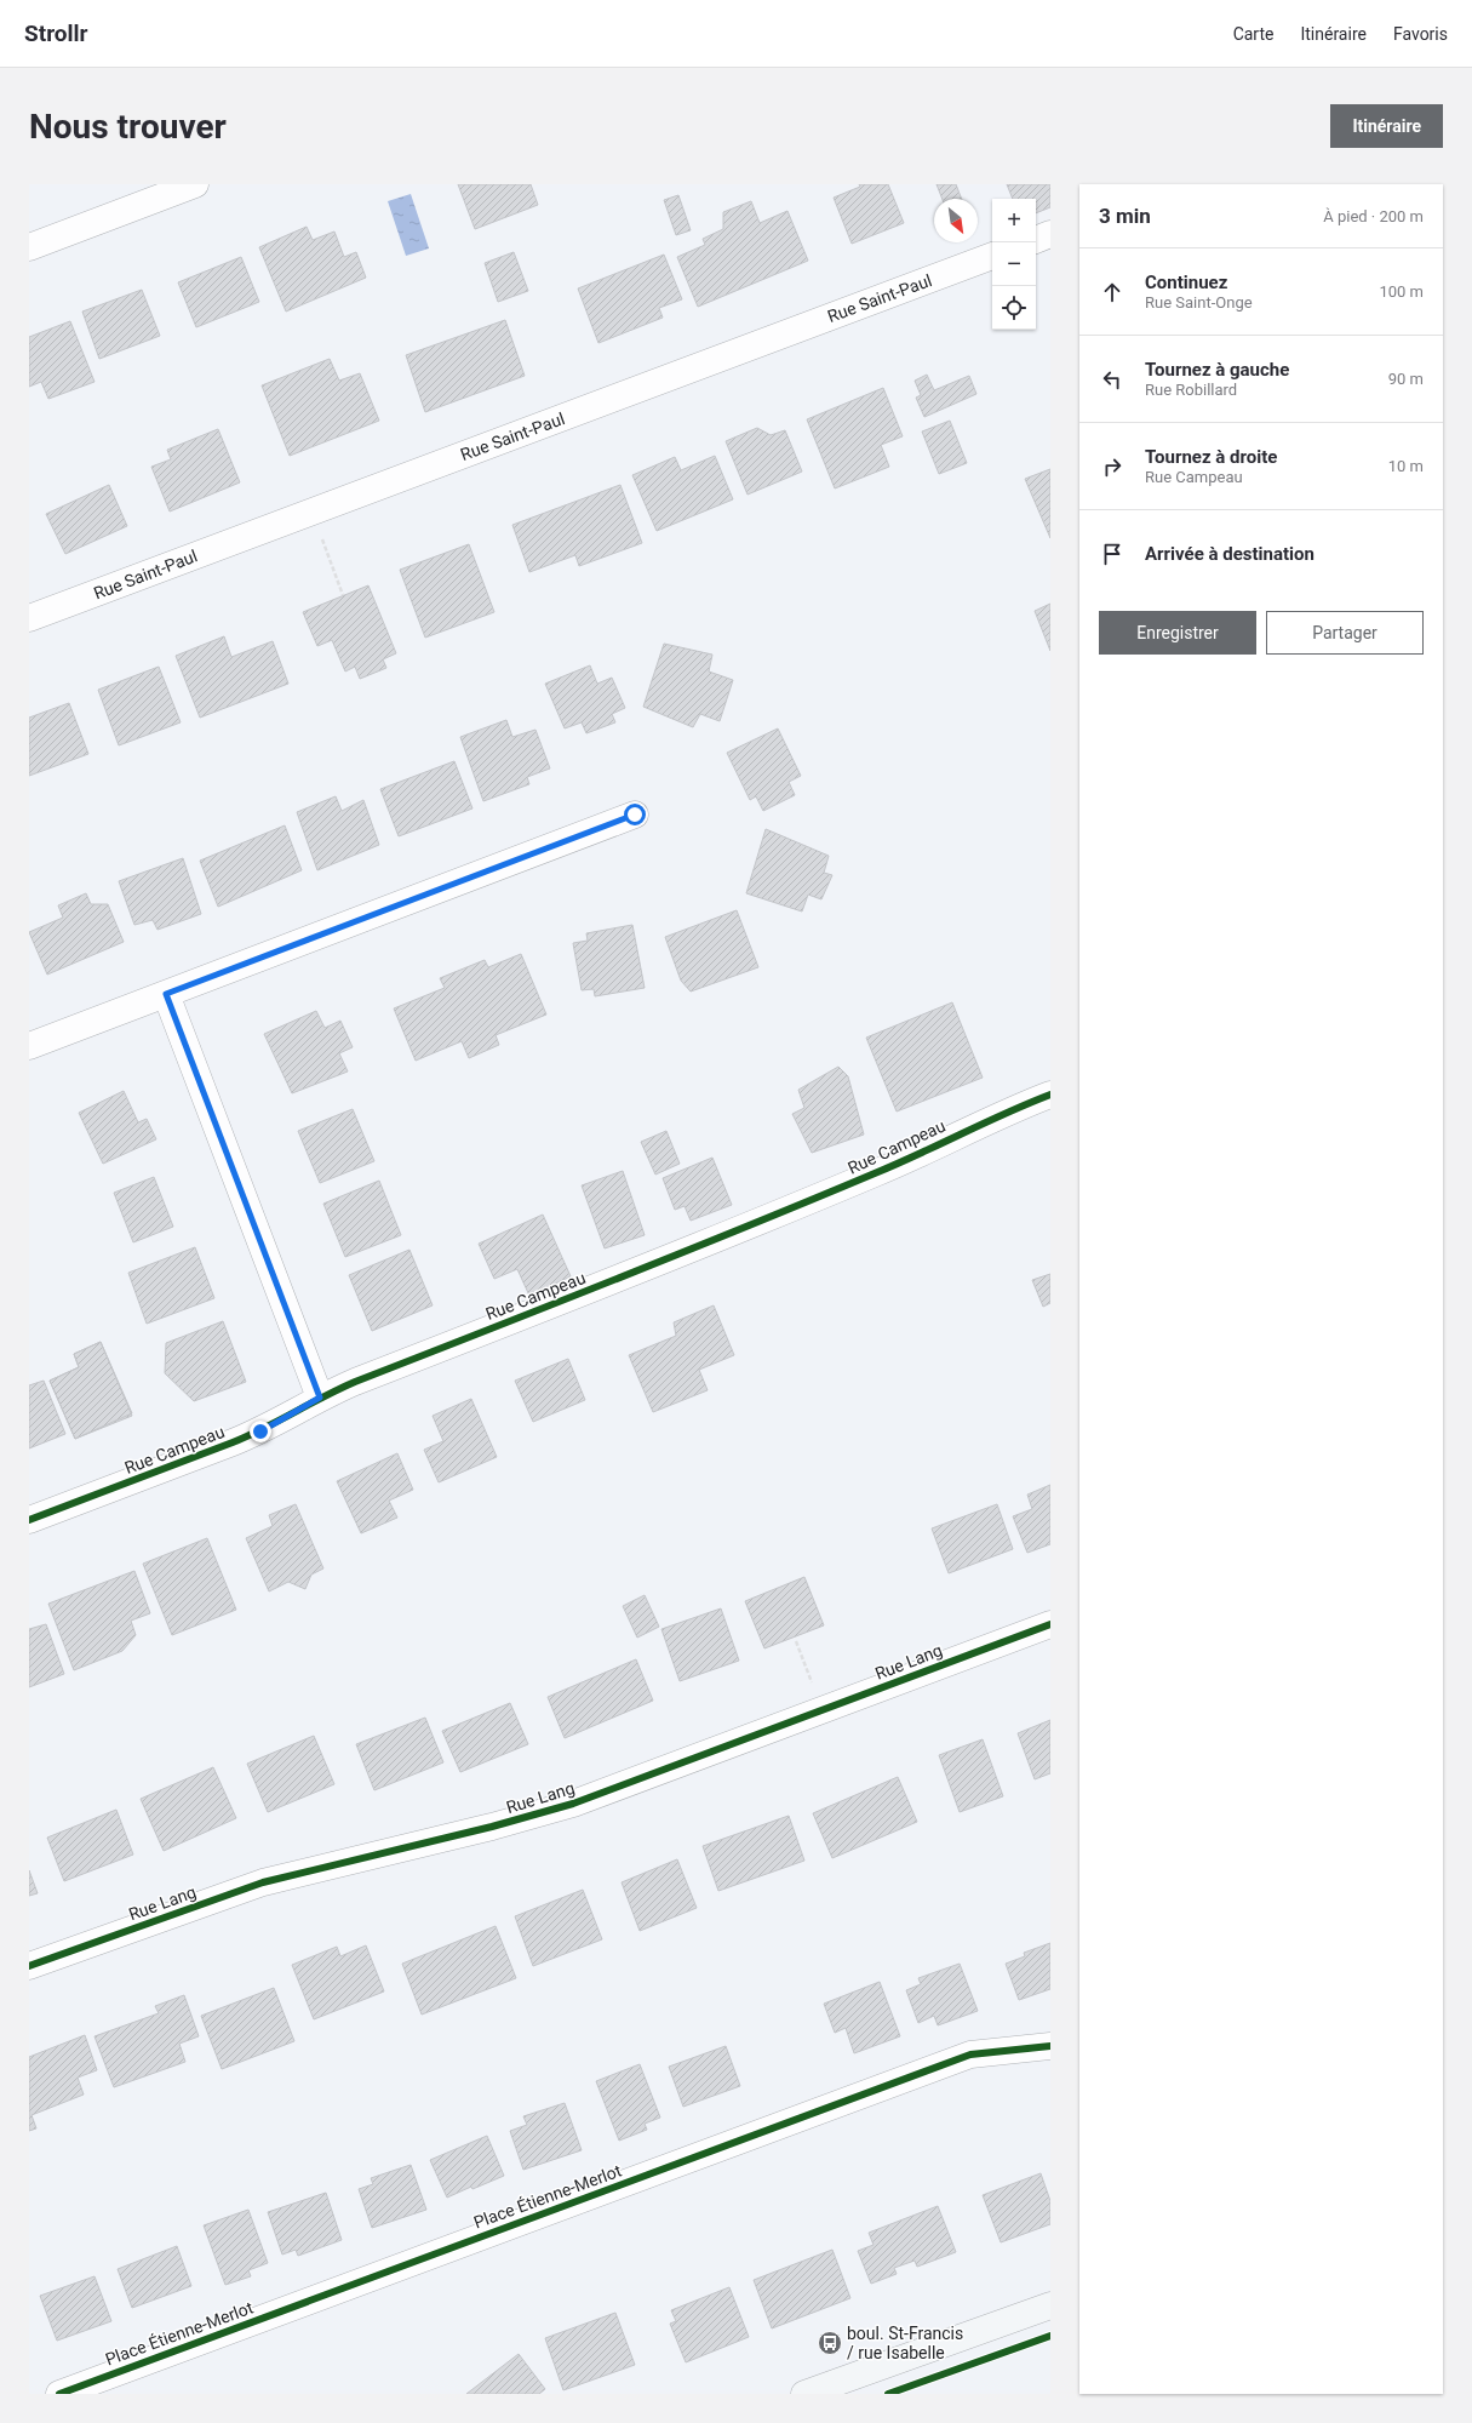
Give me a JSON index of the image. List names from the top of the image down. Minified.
{"streets":{"street":["Rue Saint-Paul","Rue Campeau","Rue Lang","Place Étienne-Merlot"]},"places":{"bus stop":["boul. St-Francis / rue Isabelle"]},"north":"bottom right","page":{"header":"Strollr","nav":["Carte","Itinéraire","Favoris"],"buttons":["Itinéraire",["Enregistrer","Partager"]],"title":"Nous trouver","heading":["3 min","À pied · 200 m"],"map_buttons":["+","−"],"list":[["Continuez","Rue Saint-Onge","100 m"],["Tournez à gauche","Rue Robillard","90 m"],["Tournez à droite","Rue Campeau","10 m"],"Arrivée à destination"]}}
